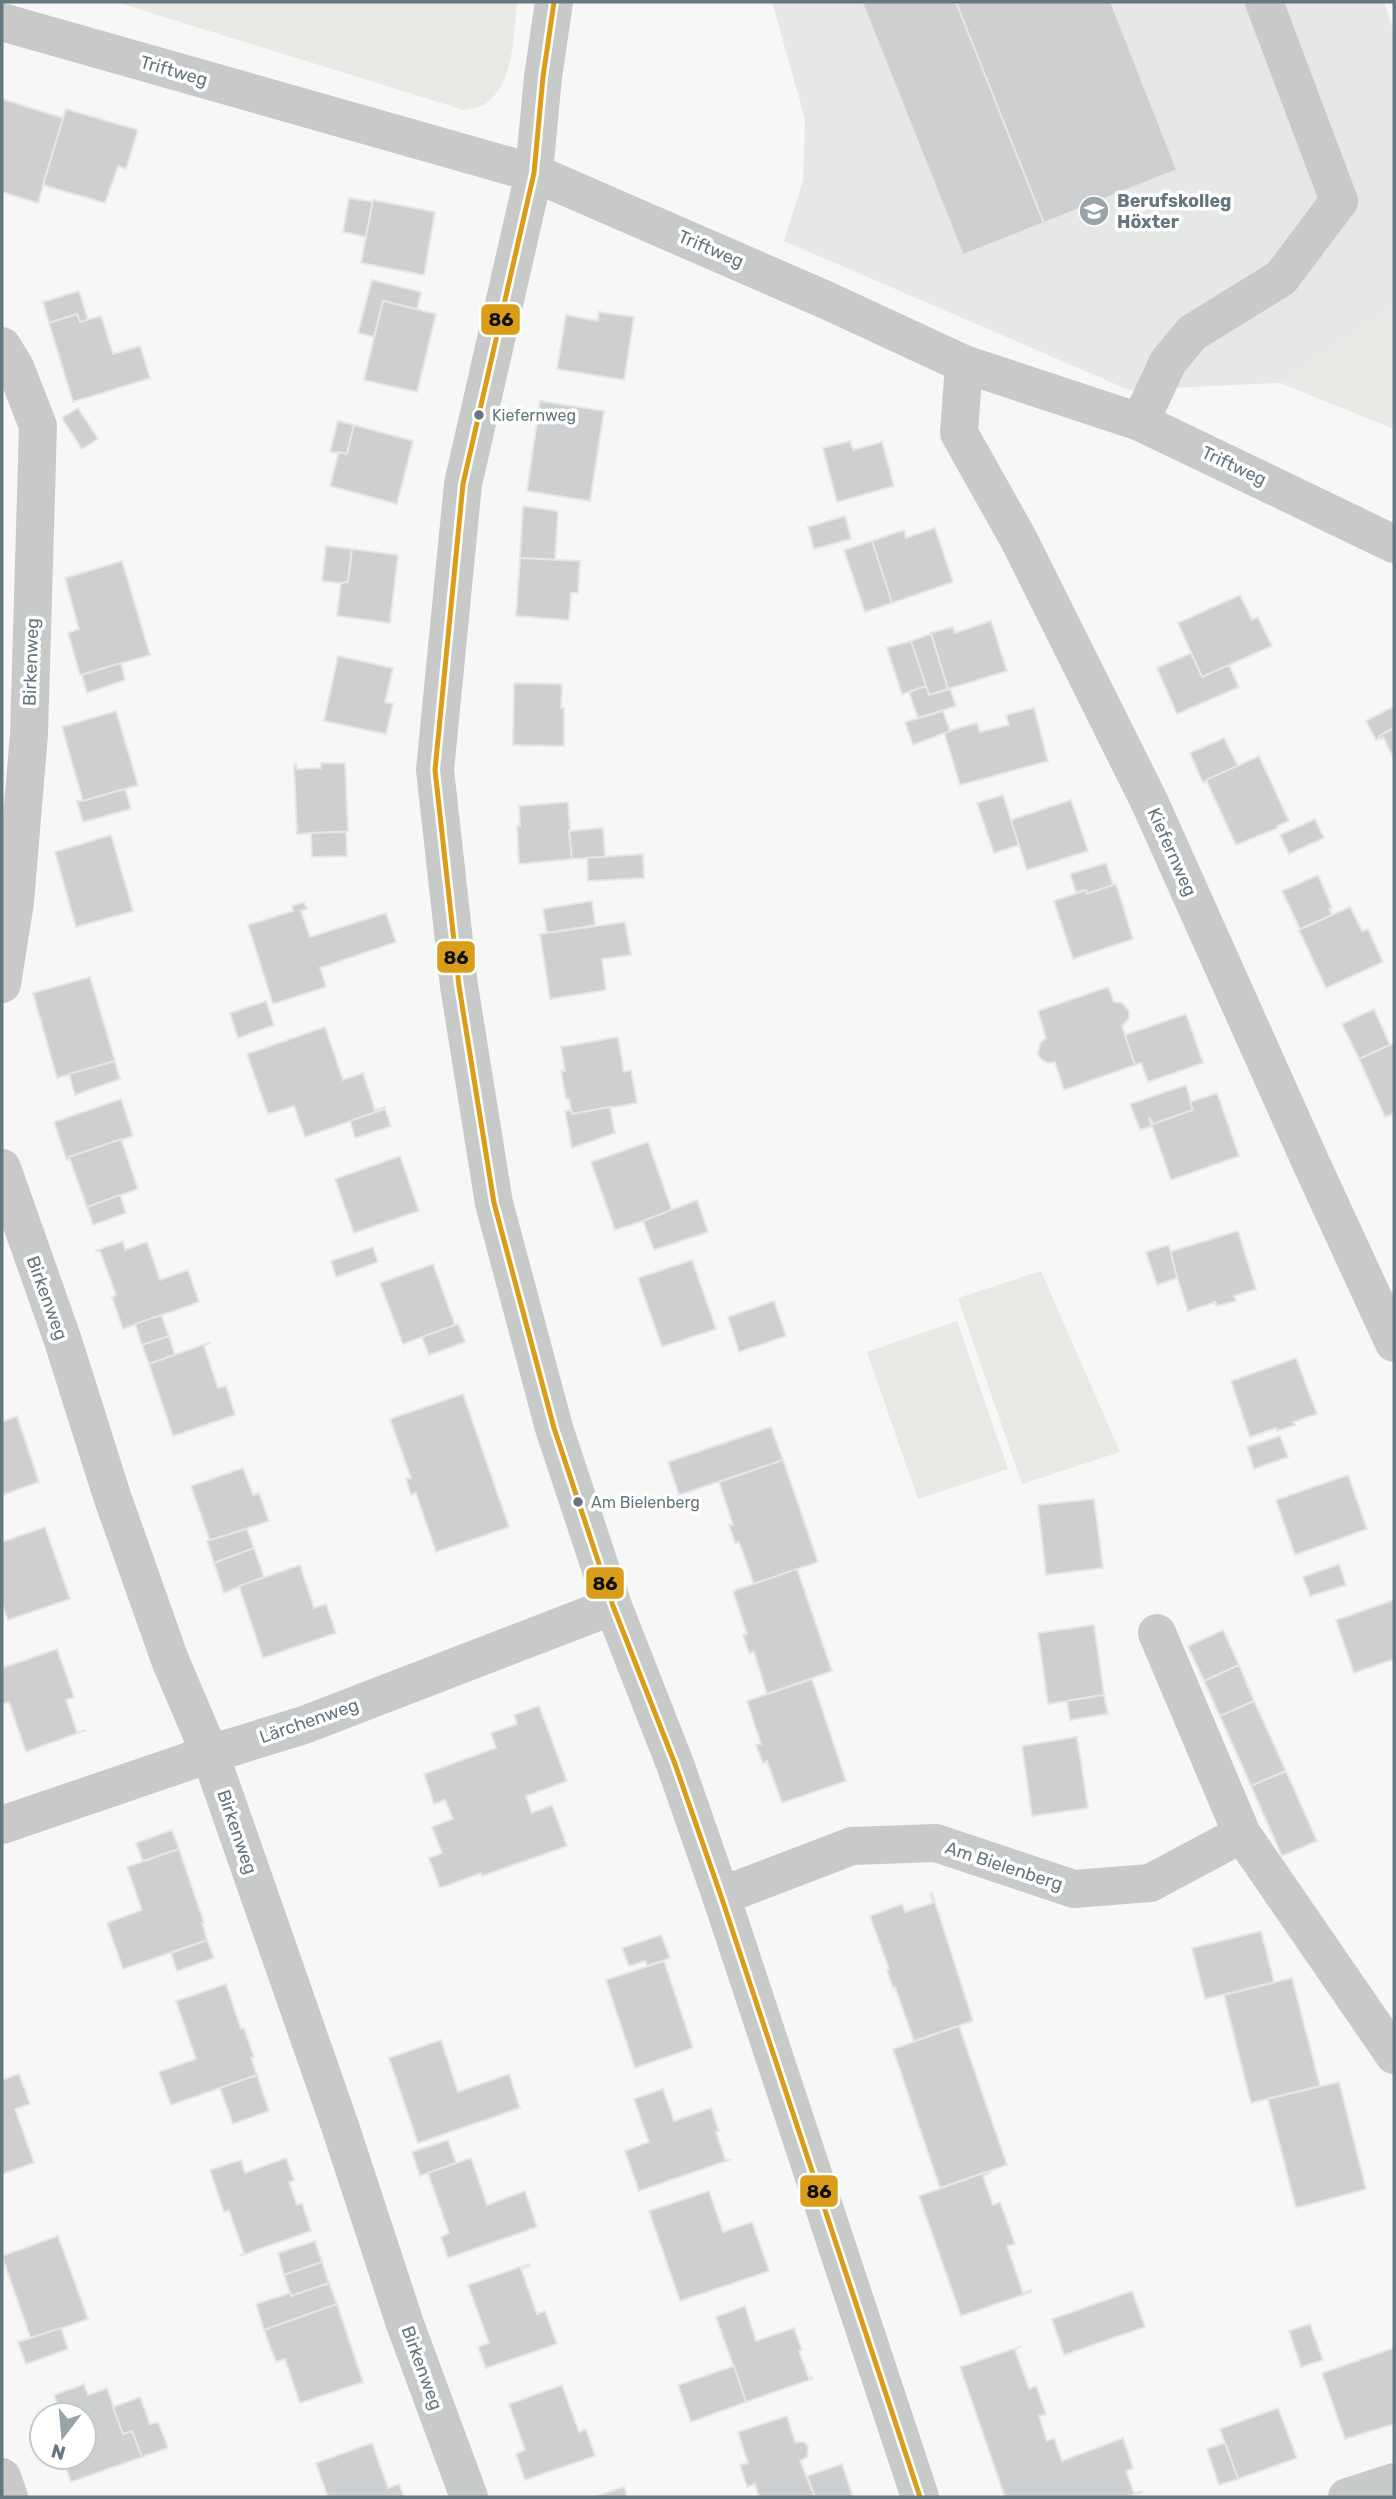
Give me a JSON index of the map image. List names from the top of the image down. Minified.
{"streets":{"street":["Triftweg","Birkenweg","Kiefernweg","Lärchenweg","Am Bielenberg"]},"crossings":[["Triftweg","Kiefernweg"],["Birkenweg","Lärchenweg"]],"places":{"school or university":["Berufskolleg Höxter"],"other":["Kiefernweg","Am Bielenberg"]},"lines":["transit line 86"],"north":"bottom"}
